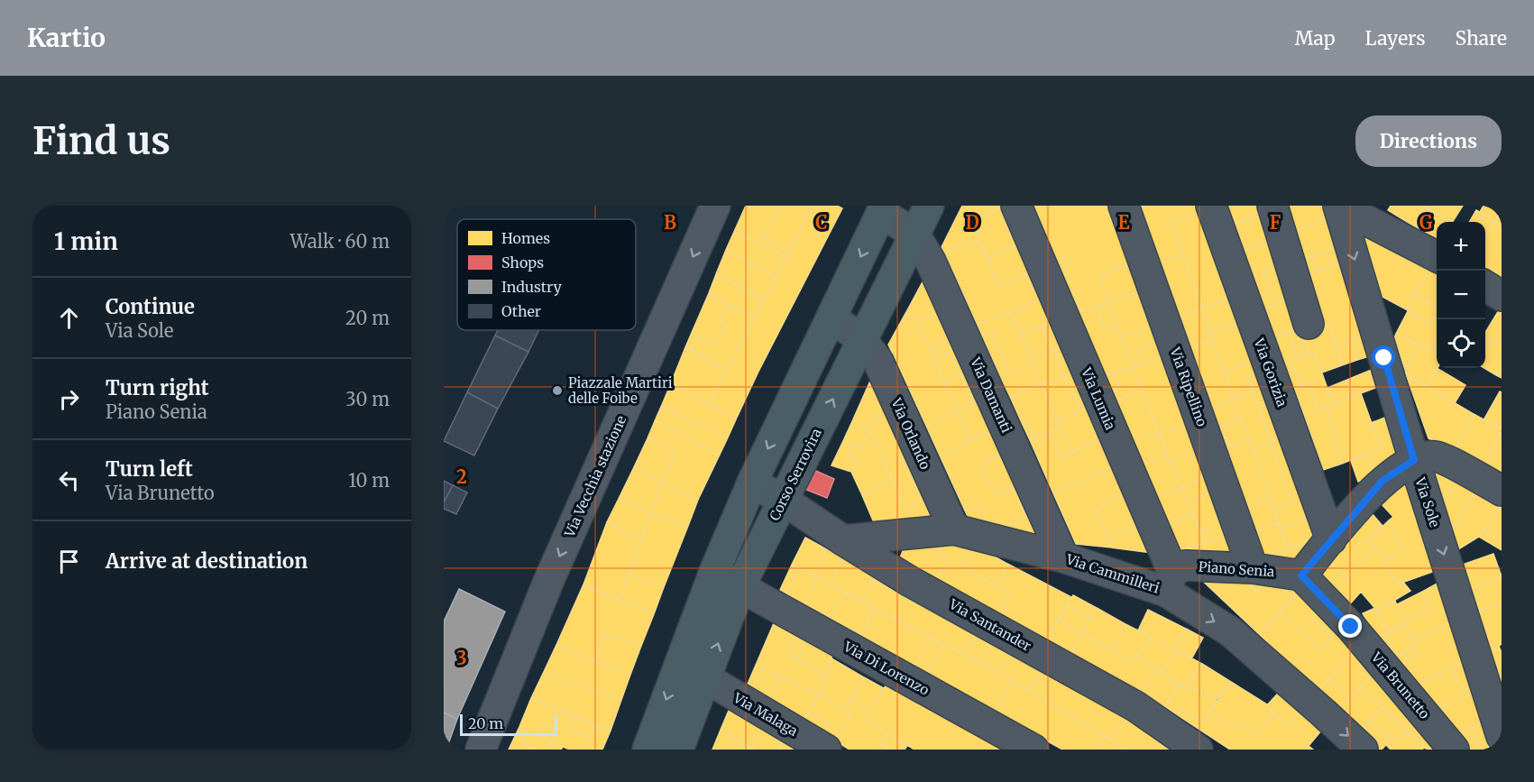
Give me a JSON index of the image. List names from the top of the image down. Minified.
{"streets":{"main road":["Corso Serrovira"],"street":["Via Gorizia","Via Ripellino","Via Damanti","Via Lumia","Via Orlando","Via Vecchia stazione","Via Sole","Piano Senia","Via Cammilleri","Via Santander","Via Di Lorenzo","Via Brunetto","Via Malaga"]},"crossings":[["Via Ripellino","Piano Senia"],["Via Damanti","Corso Serrovira"],["Via Damanti","Via Cammilleri"],["Via Lumia","Piano Senia"],["Via Lumia","Via Cammilleri"],["Via Orlando","Corso Serrovira"],["Via Orlando","Via Cammilleri"],["Corso Serrovira","Via Santander"],["Corso Serrovira","Via Di Lorenzo"],["Corso Serrovira","Via Malaga"],["Piano Senia","Via Cammilleri"],["Piano Senia","Via Brunetto"],["Via Cammilleri","Via Santander"]],"one_way":["Via Vecchia stazione","Via Sole","Via Cammilleri"],"places":["Piazzale Martiri delle Foibe"],"legend":["Homes","Shops","Industry","Other"],"scale_bar":"20 m","page":{"header":"Kartio","nav":["Map","Layers","Share"],"buttons":"Directions","title":"Find us","heading":["1 min","Walk · 60 m"],"map_buttons":["+","−"],"list":[["Continue","Via Sole","20 m"],["Turn right","Piano Senia","30 m"],["Turn left","Via Brunetto","10 m"],"Arrive at destination"],"scale":"20 m"},"grid":{"columns":["B","C","D","E","F","G"],"rows":["2","3"]}}
